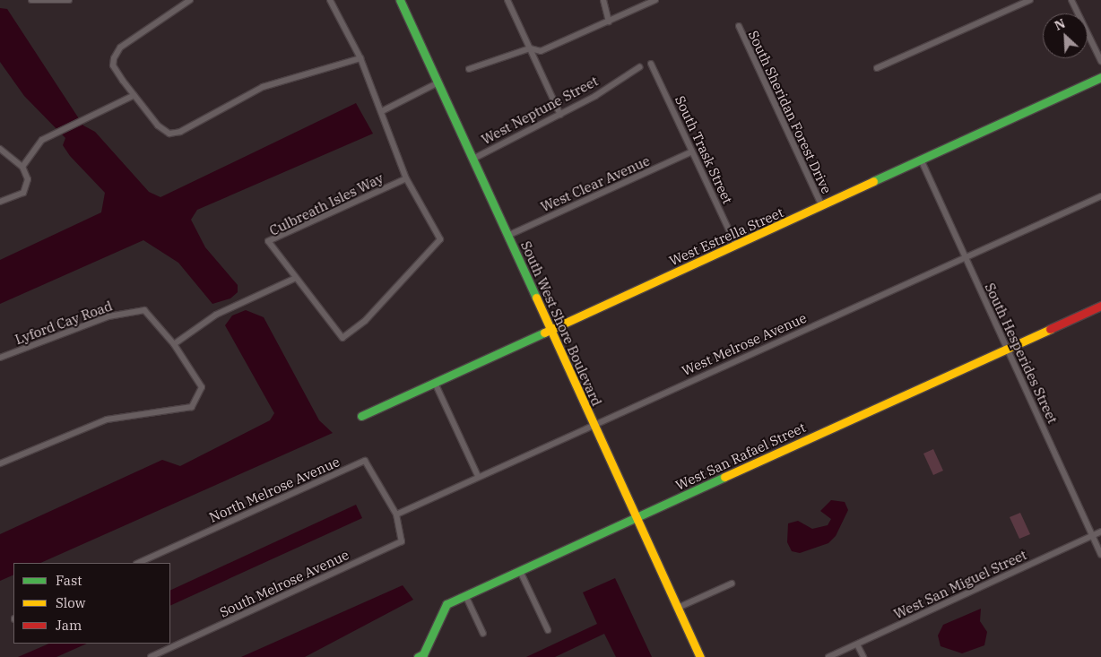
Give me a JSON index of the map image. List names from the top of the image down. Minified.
{"streets":{"street":["West Neptune Street","South Sheridan Forest Drive","South Trask Street","West Clear Avenue","Culbreath Isles Way","West Estrella Street","Lyford Cay Road","South West Shore Boulevard","West Melrose Avenue","South Hesperides Street","West San Rafael Street","North Melrose Avenue","South Melrose Avenue","West San Miguel Street"]},"crossings":[["West Neptune Street","South West Shore Boulevard"],["South Sheridan Forest Drive","West Estrella Street"],["South Trask Street","West Clear Avenue"],["South Trask Street","West Estrella Street"],["West Clear Avenue","South West Shore Boulevard"],["West Estrella Street","South West Shore Boulevard"],["West Estrella Street","South Hesperides Street"],["South West Shore Boulevard","West Melrose Avenue"],["South West Shore Boulevard","West San Rafael Street"],["West Melrose Avenue","South Hesperides Street"],["West Melrose Avenue","North Melrose Avenue"],["West Melrose Avenue","South Melrose Avenue"],["South Hesperides Street","West San Rafael Street"],["South Hesperides Street","West San Miguel Street"],["North Melrose Avenue","South Melrose Avenue"]],"legend":["Fast","Slow","Jam"],"north":"top left"}
